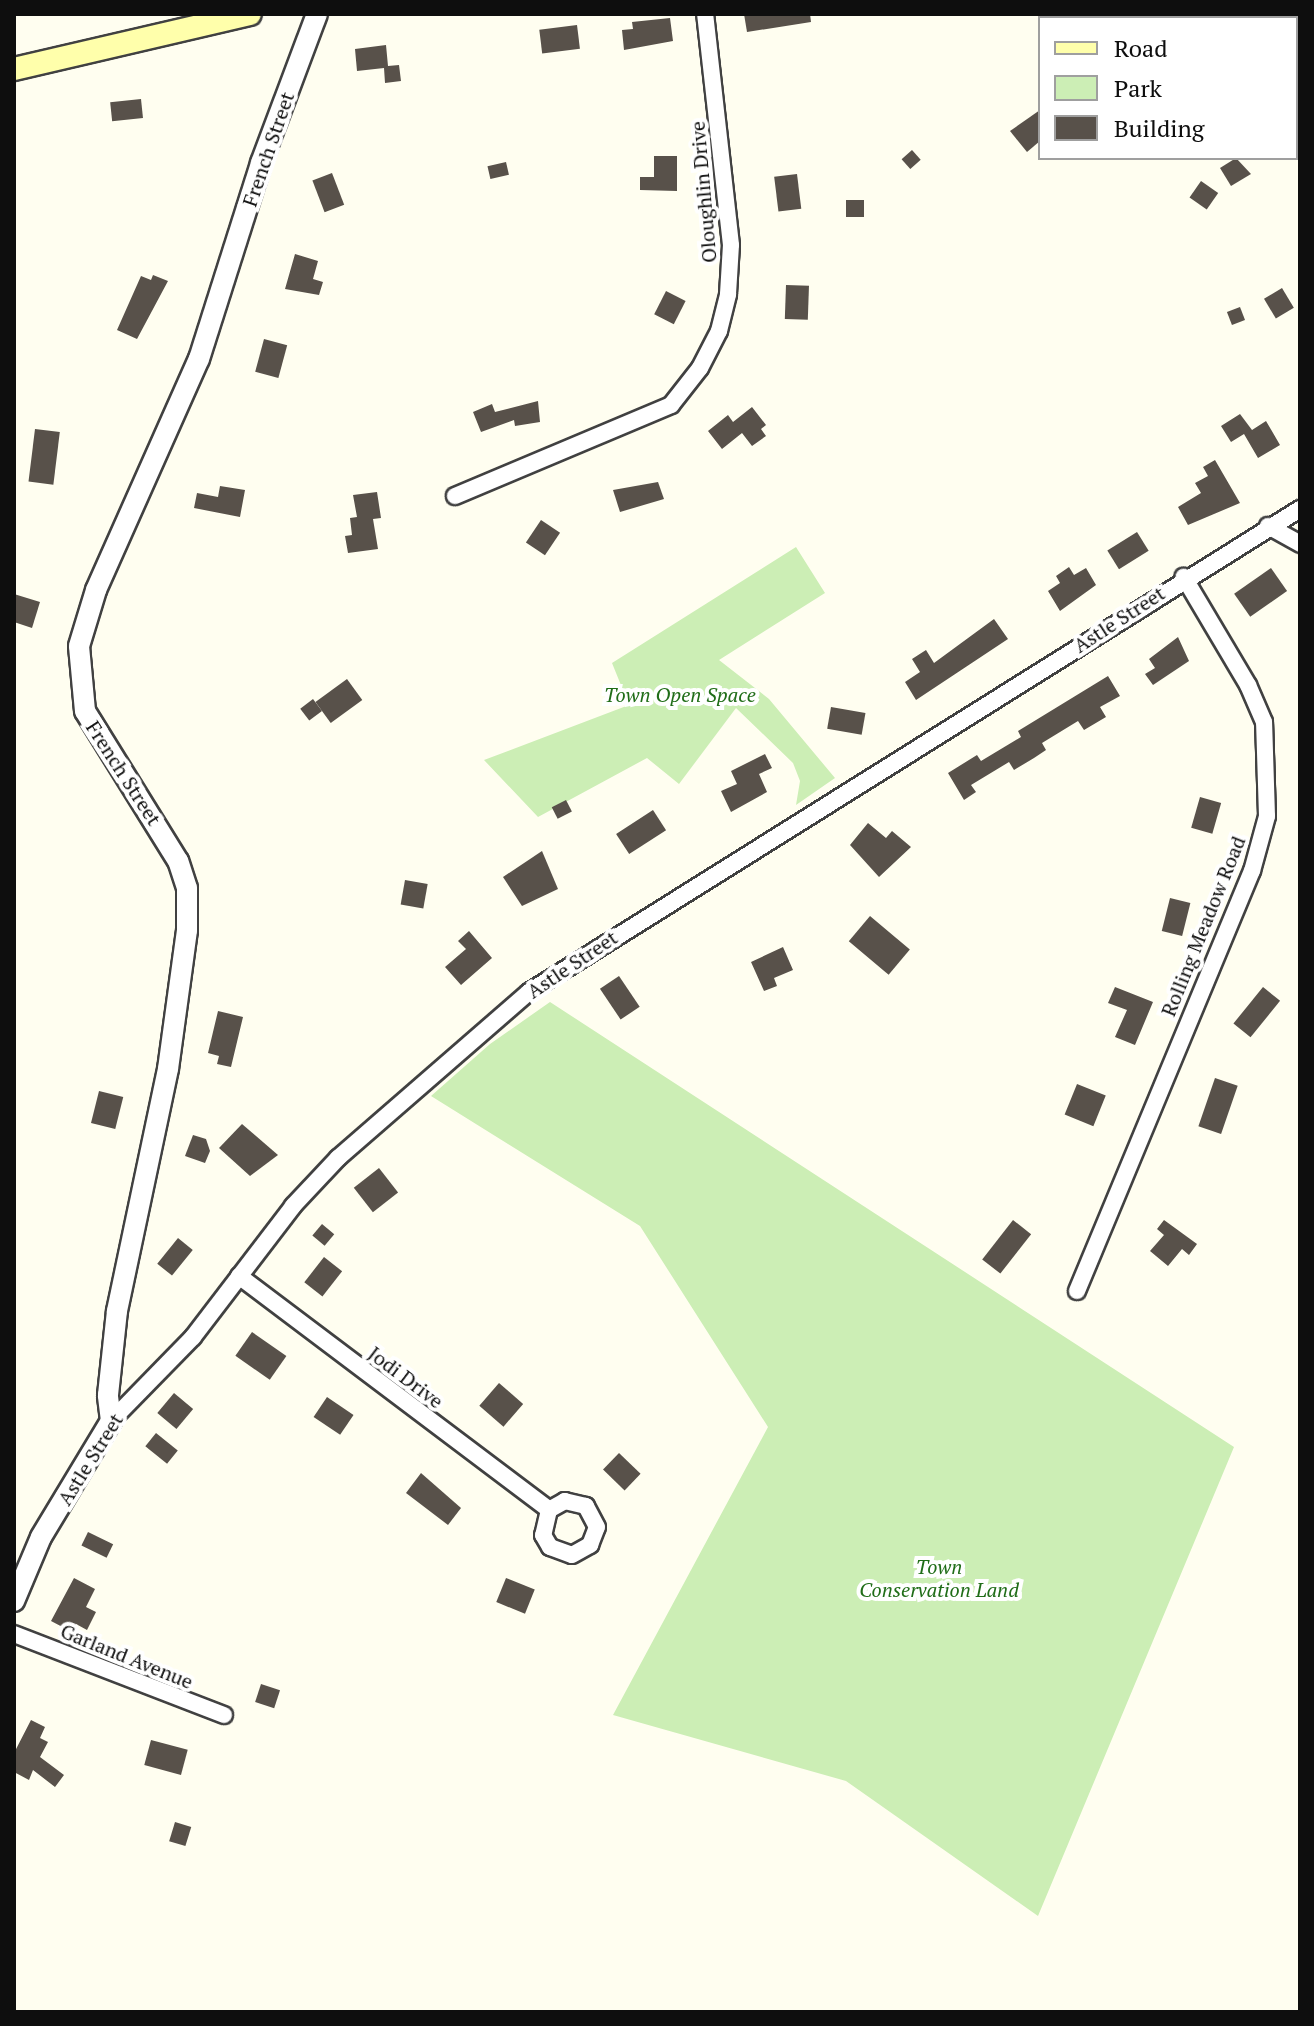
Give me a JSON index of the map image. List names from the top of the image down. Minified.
{"streets":{"street":["French Street","Oloughlin Drive","Astle Street","Rolling Meadow Road","Jodi Drive","Garland Avenue"]},"crossings":[["French Street","Astle Street"],["Astle Street","Rolling Meadow Road"],["Astle Street","Jodi Drive"]],"parks":["Town Open Space","Town Conservation Land"],"legend":["Road","Park","Building"]}
